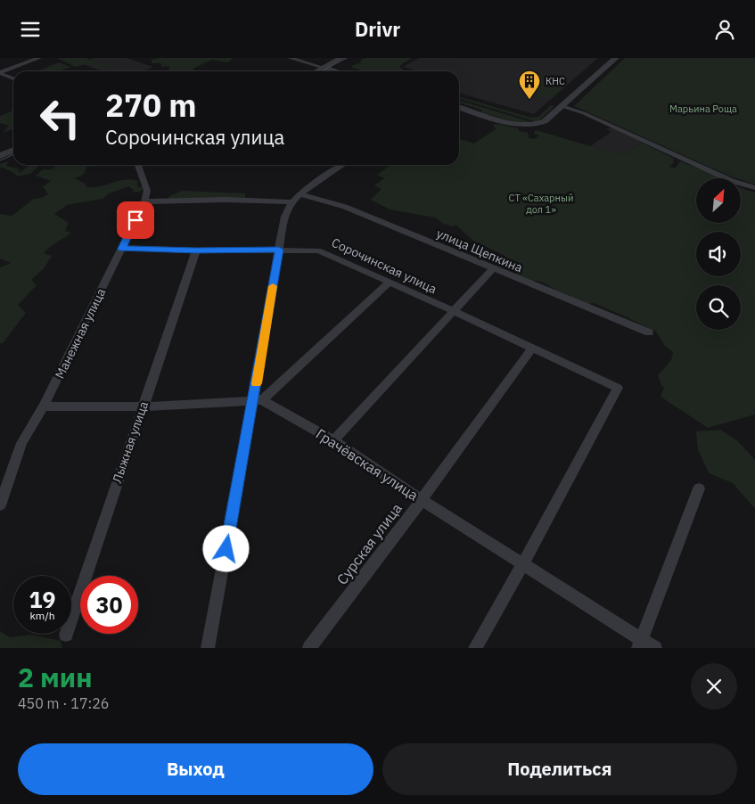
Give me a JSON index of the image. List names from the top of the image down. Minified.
{"streets":{"street":["улица Щепкина","Сорочинская улица","Манежная улица","Лыжная улица","Грачёвская улица","Сурская улица"]},"crossings":[["Сорочинская улица","Манежная улица"],["Сорочинская улица","Лыжная улица"],["Сорочинская улица","Грачёвская улица"],["Сорочинская улица","Сурская улица"],["Грачёвская улица","Сурская улица"]],"parks":["Марьина Роща","СТ «Сахарный дол 1»"],"places":{"building":["КНС"]},"north":"top right","page":{"header":"Drivr","turn":["270 m","Сорочинская улица"],"speed":"19 km/h","limit":"30","heading":["2 мин","450 m · 17:26"],"buttons":["Выход","Поделиться"]}}
